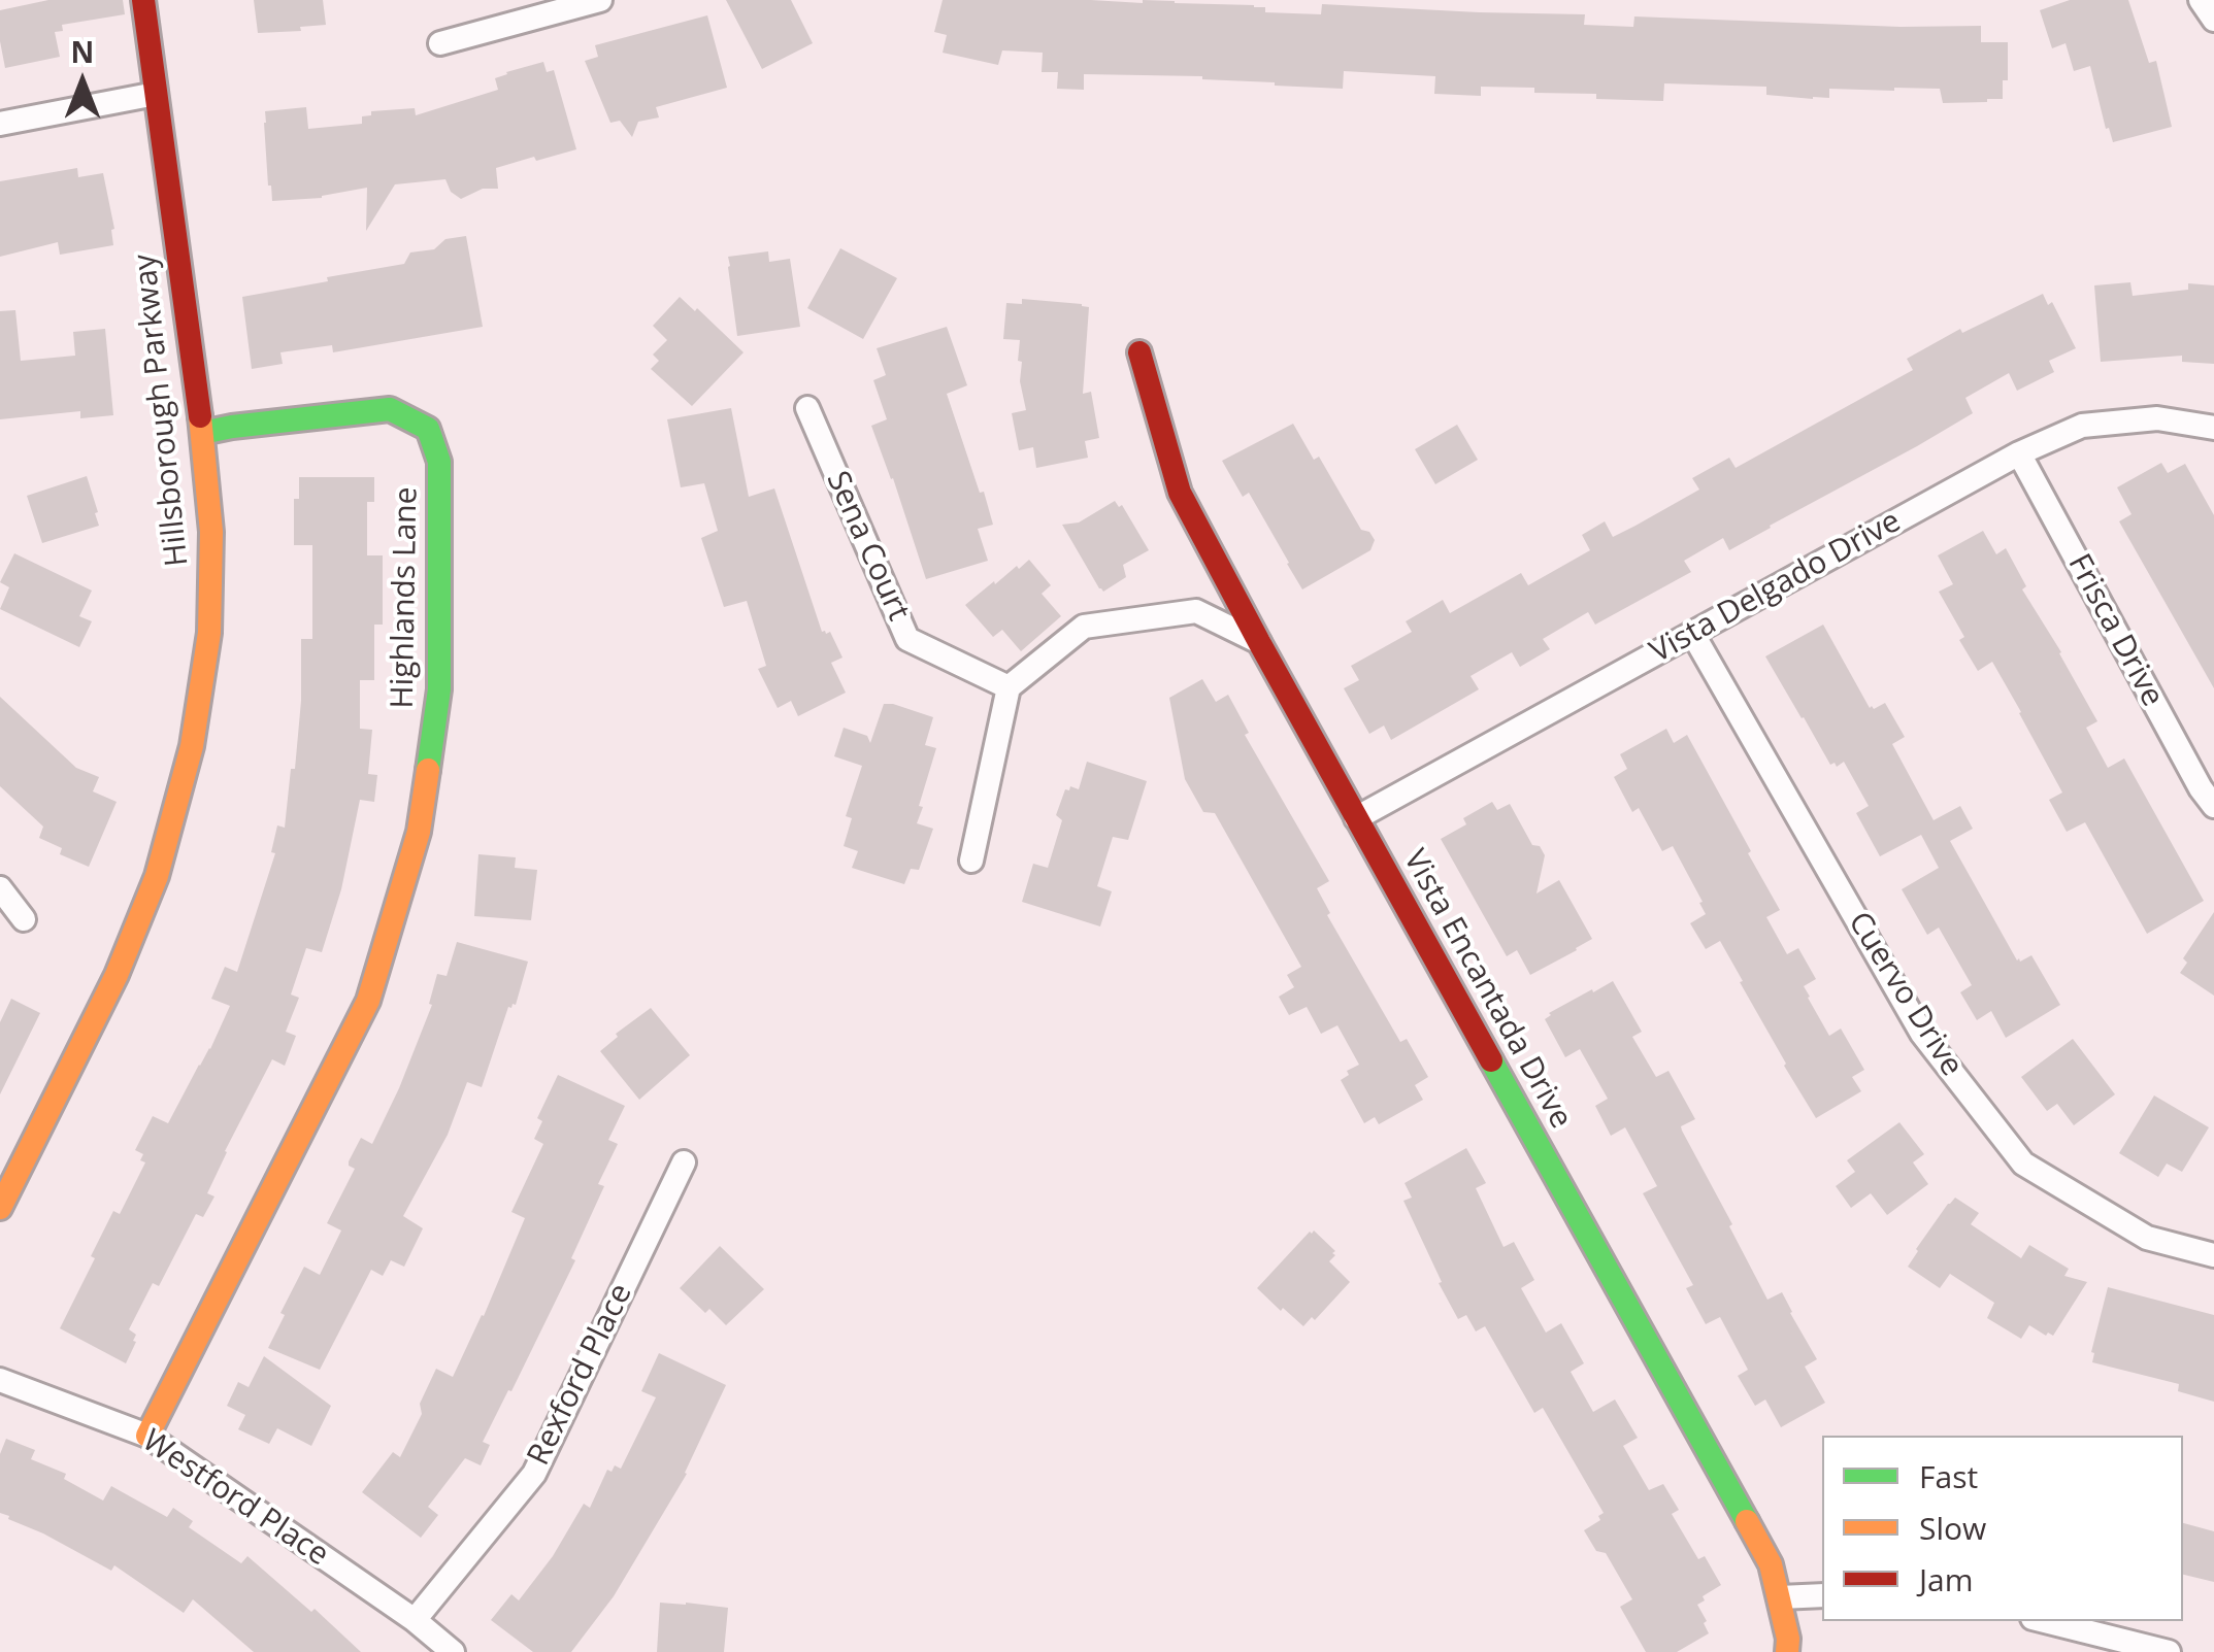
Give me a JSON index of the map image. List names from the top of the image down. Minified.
{"streets":{"street":["Hillsborough Parkway","Sena Court","Vista Delgado Drive","Highlands Lane","Frisca Drive","Vista Encantada Drive","Cuervo Drive","Rexford Place","Westford Place"]},"crossings":[["Hillsborough Parkway","Highlands Lane"],["Vista Delgado Drive","Frisca Drive"],["Vista Delgado Drive","Vista Encantada Drive"],["Vista Delgado Drive","Cuervo Drive"],["Highlands Lane","Westford Place"],["Rexford Place","Westford Place"]],"legend":["Fast","Slow","Jam"],"north":"top"}
